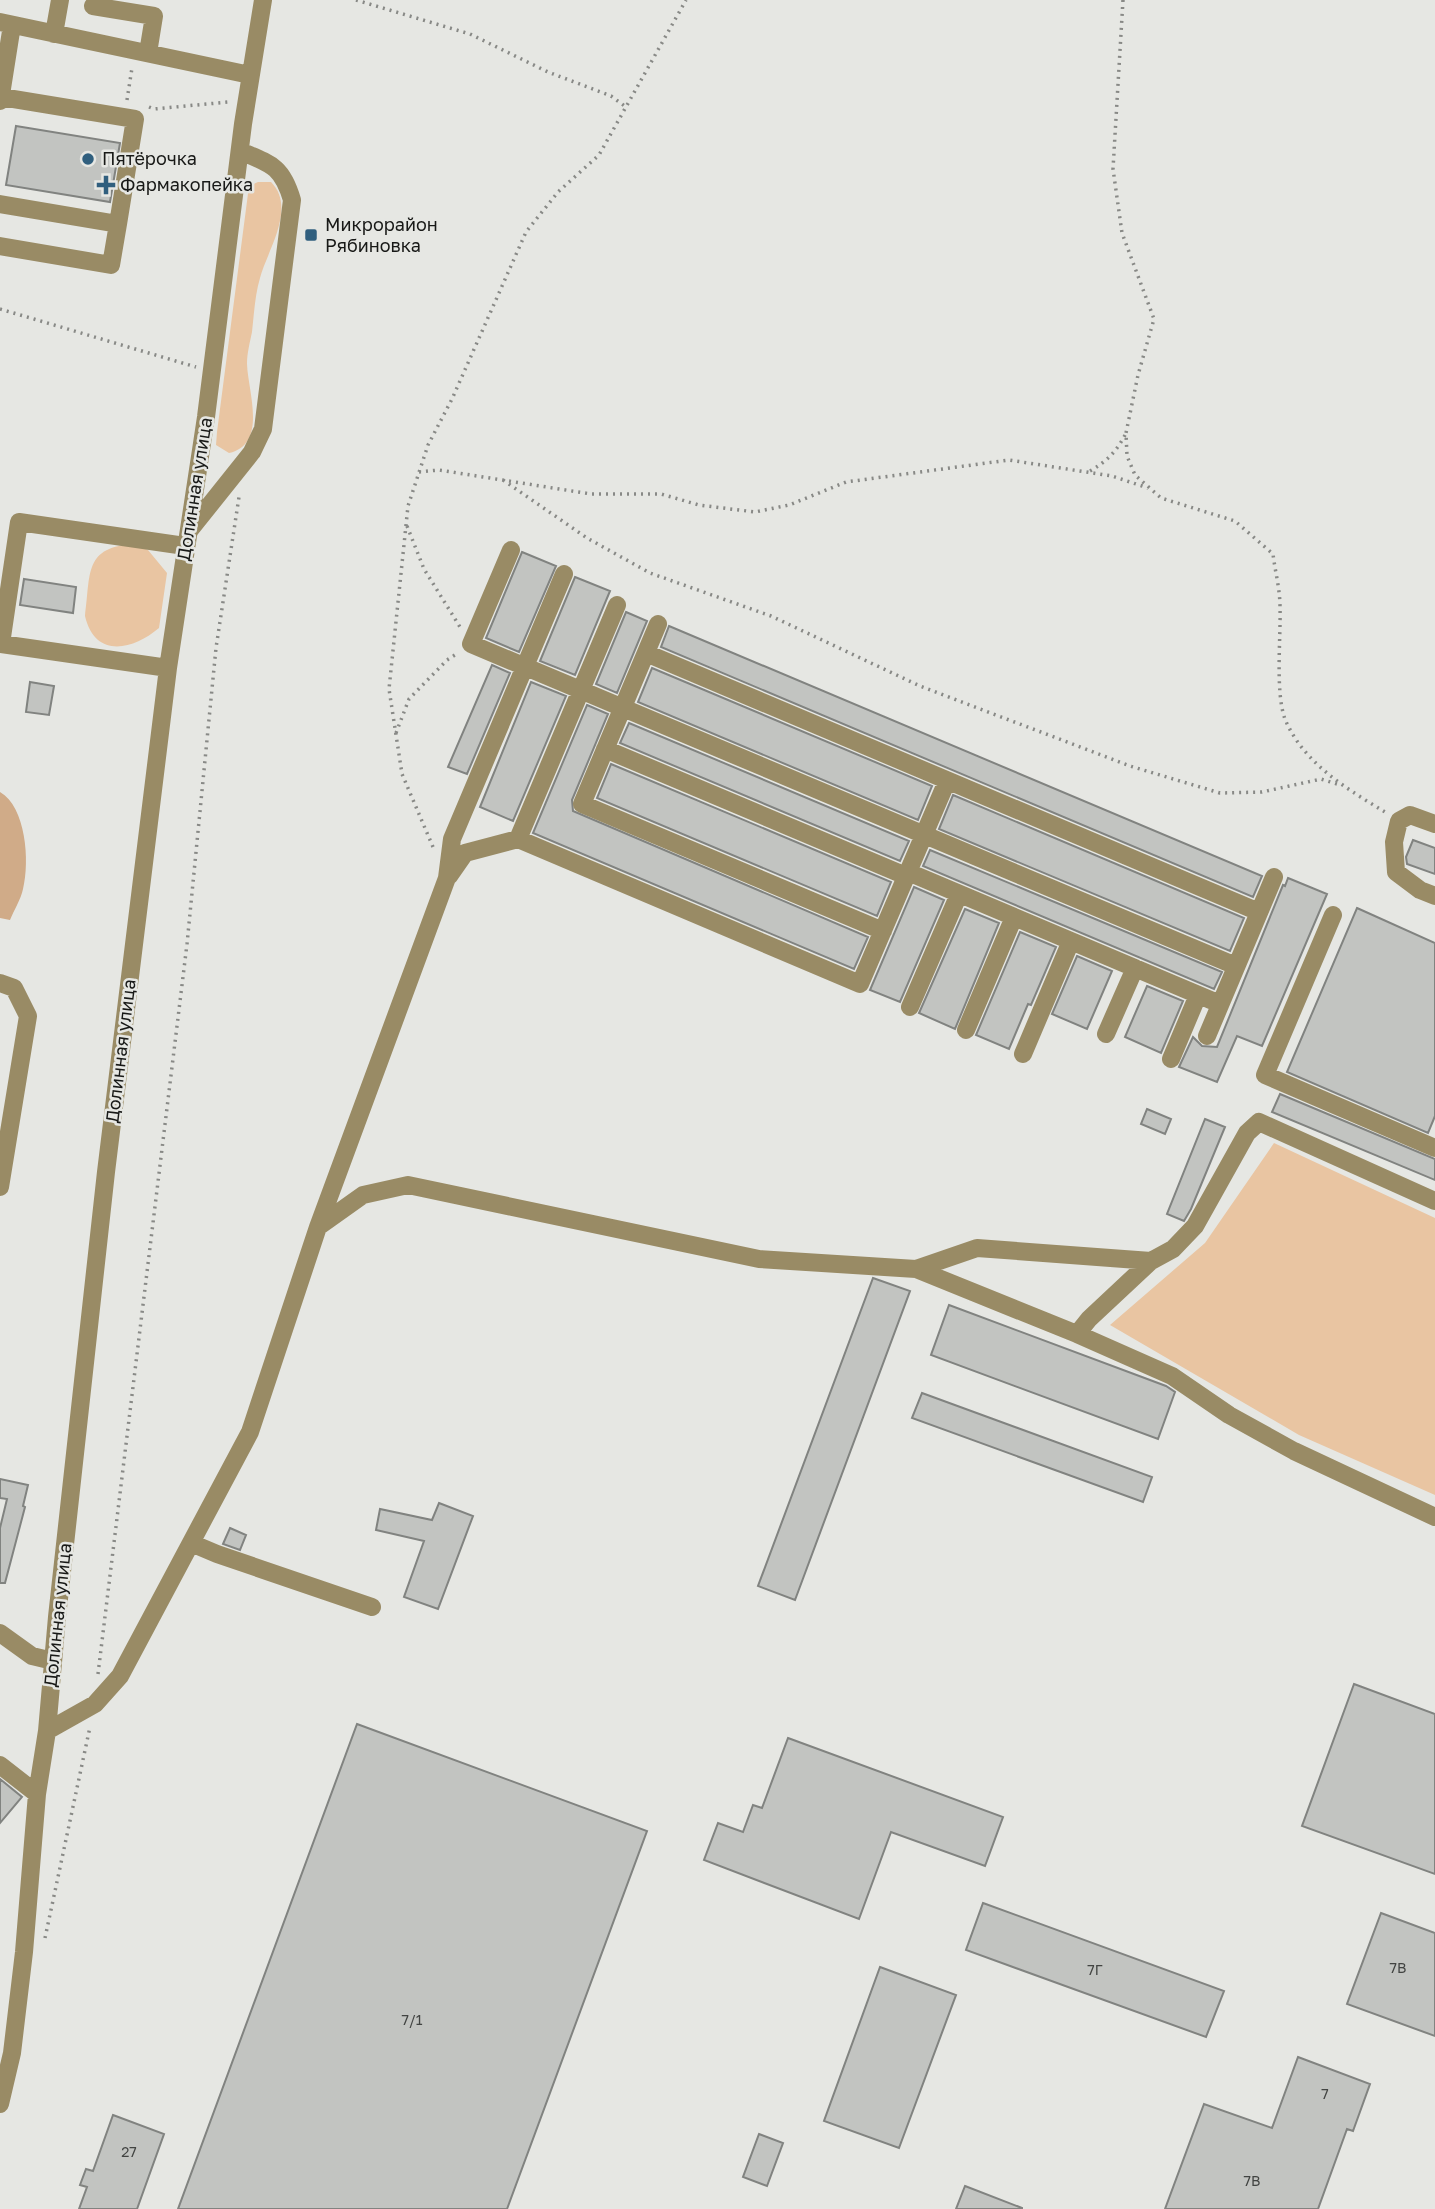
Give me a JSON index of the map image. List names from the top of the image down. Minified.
{"streets":{"street":["Долинная улица"]},"places":{"other":["Пятёрочка"],"health":["Фармакопейка"],"transit":["Микрорайон Рябиновка"]},"house_numbers":["7В","7Г","7/1","7","27","7В"]}
